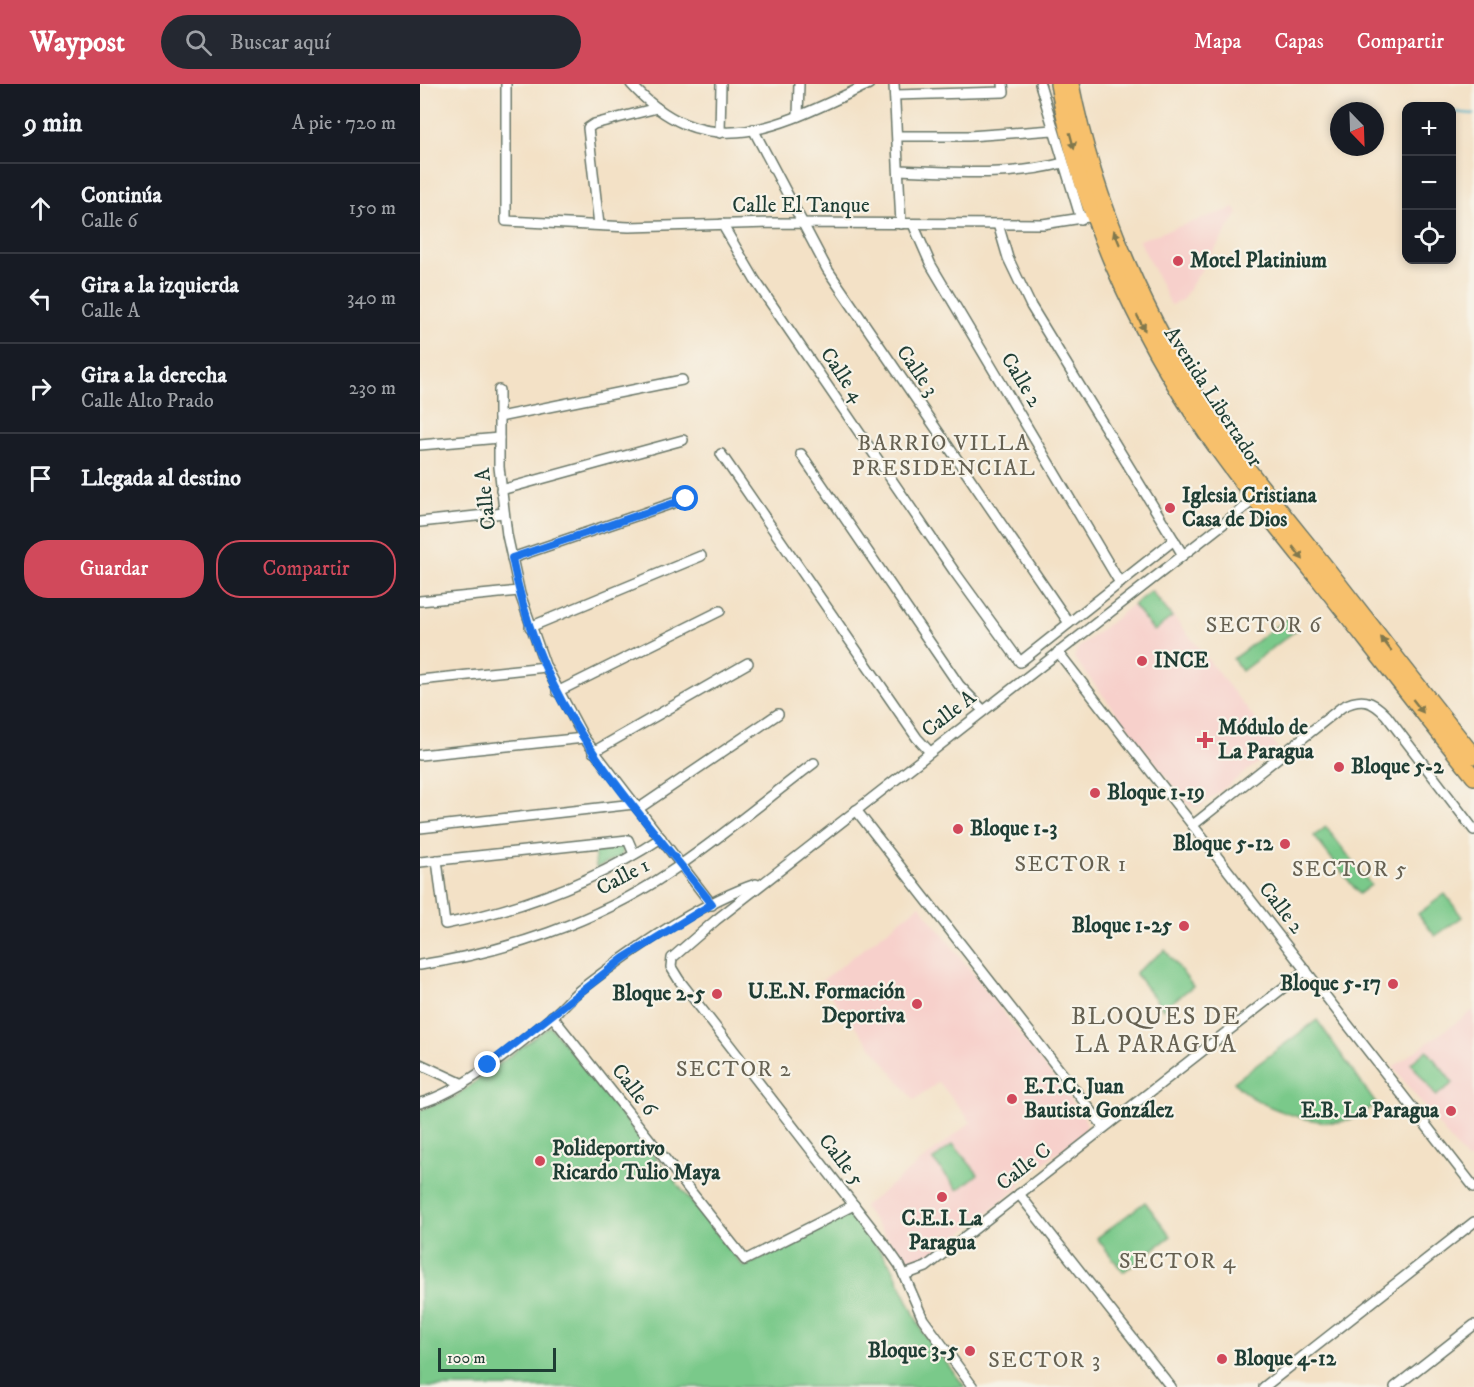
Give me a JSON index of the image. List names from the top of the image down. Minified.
{"streets":{"main road":["Avenida Libertador"],"street":["Calle El Tanque","Calle 3","Calle 4","Calle 2","Calle A","Calle 1","Calle 6","Calle 5","Calle C"]},"crossings":[["Calle El Tanque","Calle 3"],["Calle El Tanque","Calle 4"],["Calle El Tanque","Calle 2"],["Calle El Tanque","Avenida Libertador"],["Calle 4","Calle 2"],["Calle 2","Calle A"],["Calle 2","Calle C"],["Avenida Libertador","Calle A"],["Calle A","Calle 1"],["Calle A","Calle 5"],["Calle 6","Calle 5"],["Calle 5","Calle C"]],"districts":["BARRIO VILLA PRESIDENCIAL","SECTOR 6","SECTOR 1","SECTOR 5","BLOQUES DE LA PARAGUA","SECTOR 2","SECTOR 4","SECTOR 3"],"places":{"other":["Motel Platinium","Iglesia Cristiana Casa de Dios","INCE","Bloque 5-2","Bloque 1-19","Bloque 1-3","Bloque 5-12","Bloque 1-25","Bloque 5-17","Bloque 2-5","U.E.N. Formación Deportiva","E.T.C. Juan Bautista González","E.B. La Paragua","Polideportivo Ricardo Tulio Maya","C.E.I. La Paragua","Bloque 3-5","Bloque 4-12"],"health":["Módulo de La Paragua"]},"scale_bar":"100 m","north":"bottom right","page":{"header":"Waypost","search":"Buscar aquí","nav":["Mapa","Capas","Compartir"],"heading":["9 min","A pie · 720 m"],"map_buttons":["+","−"],"list":[["Continúa","Calle 6","150 m"],["Gira a la izquierda","Calle A","340 m"],["Gira a la derecha","Calle Alto Prado","230 m"],"Llegada al destino"],"buttons":["Guardar","Compartir"],"scale":"100 m"}}
